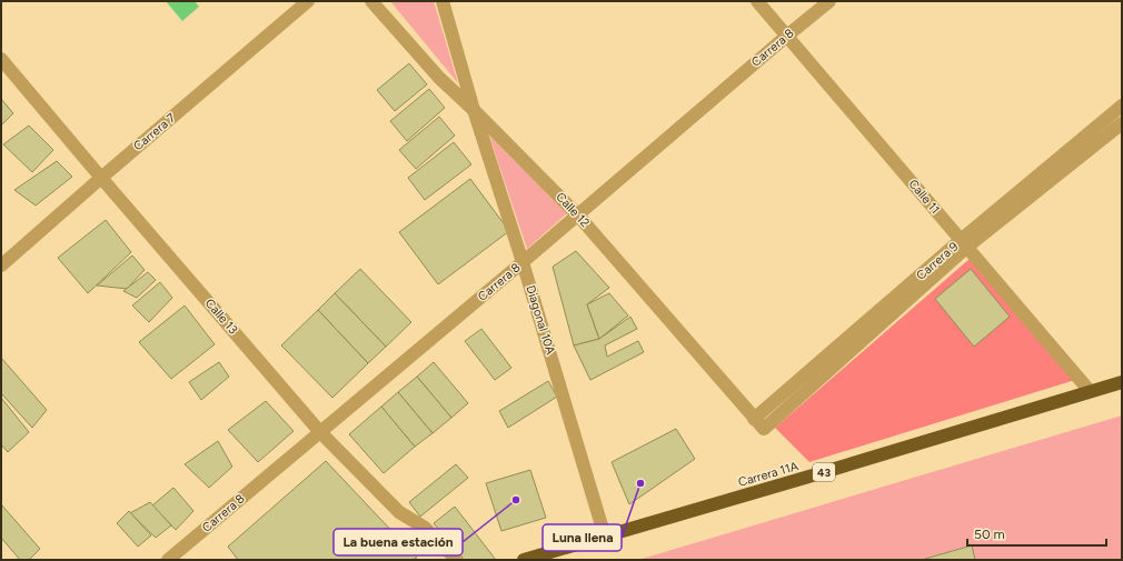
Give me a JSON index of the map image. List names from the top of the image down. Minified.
{"streets":{"highway":["43","Carrera 11A"],"street":["Carrera 8","Carrera 7","Calle 11","Calle 12","Carrera 9","Calle 13","Diagonal 10A"]},"crossings":[["Carrera 8","Calle 11"],["Carrera 8","Calle 12"],["Carrera 8","Calle 13"],["Carrera 8","Diagonal 10A"],["Carrera 7","Calle 13"],["Calle 11","Carrera 9"],["Calle 11","Carrera 11A"],["Calle 12","Carrera 9"],["Calle 12","Diagonal 10A"],["Diagonal 10A","Carrera 11A"]],"places":["Luna llena","La buena estación"],"scale_bar":"50 m"}
